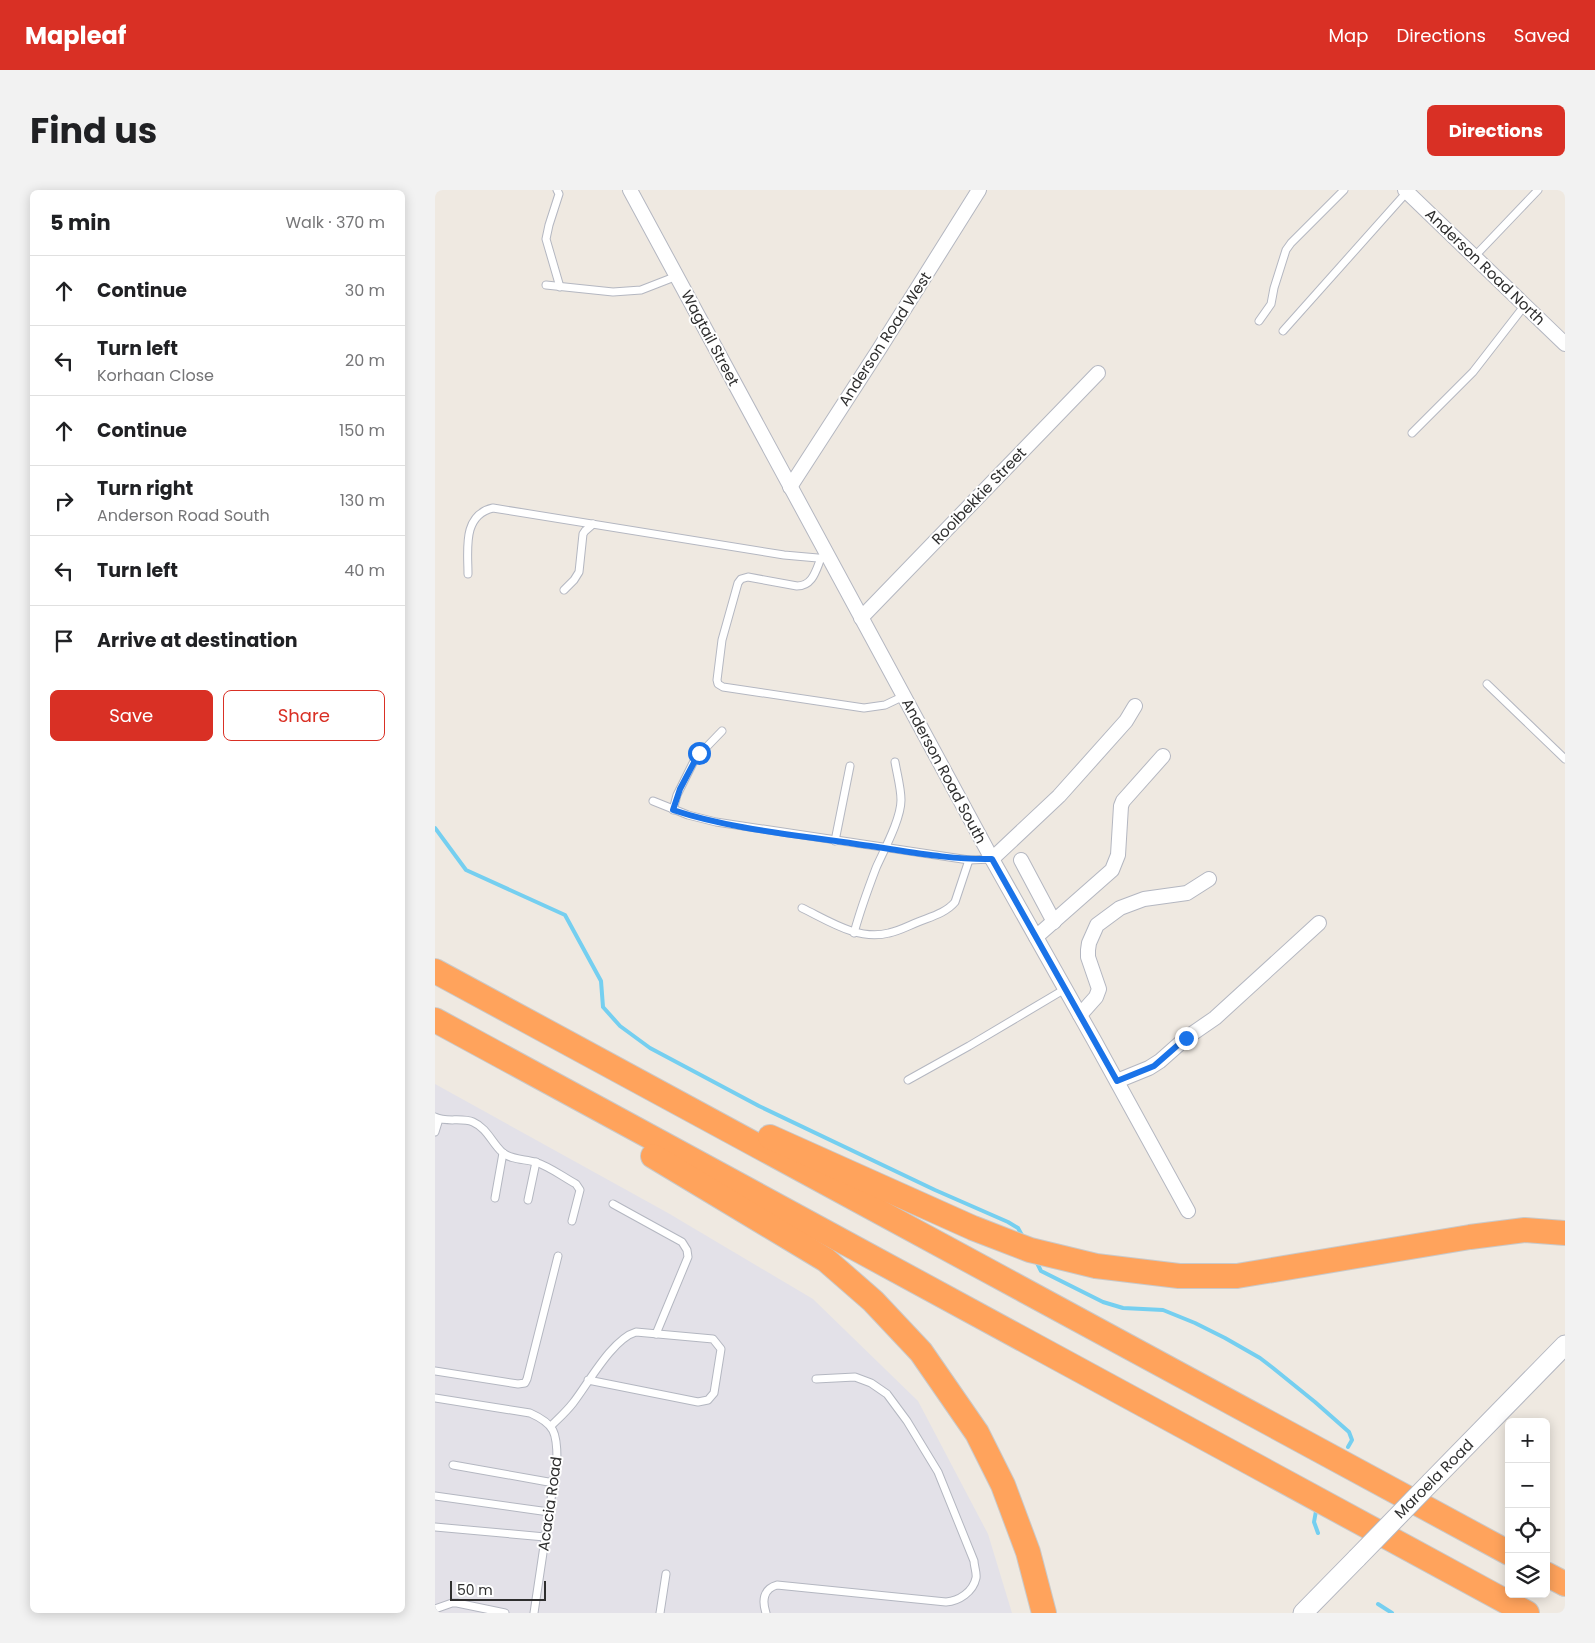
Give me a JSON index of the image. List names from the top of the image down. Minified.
{"streets":{"street":["Anderson Road North","Wagtail Street","Anderson Road West","Rooibekkie Street","Anderson Road South","Maroela Road"],"lane":["Acacia Road"]},"crossings":[["Wagtail Street","Anderson Road West"],["Wagtail Street","Anderson Road South"],["Anderson Road West","Anderson Road South"],["Rooibekkie Street","Anderson Road South"]],"scale_bar":"50 m","page":{"header":"Mapleaf","nav":["Map","Directions","Saved"],"title":"Find us","buttons":["Directions",["Save","Share"]],"heading":["5 min","Walk · 370 m"],"list":[["Continue","30 m"],["Turn left","Korhaan Close","20 m"],["Continue","150 m"],["Turn right","Anderson Road South","130 m"],["Turn left","40 m"],"Arrive at destination"],"map_buttons":["+","−"],"scale":"50 m"}}
